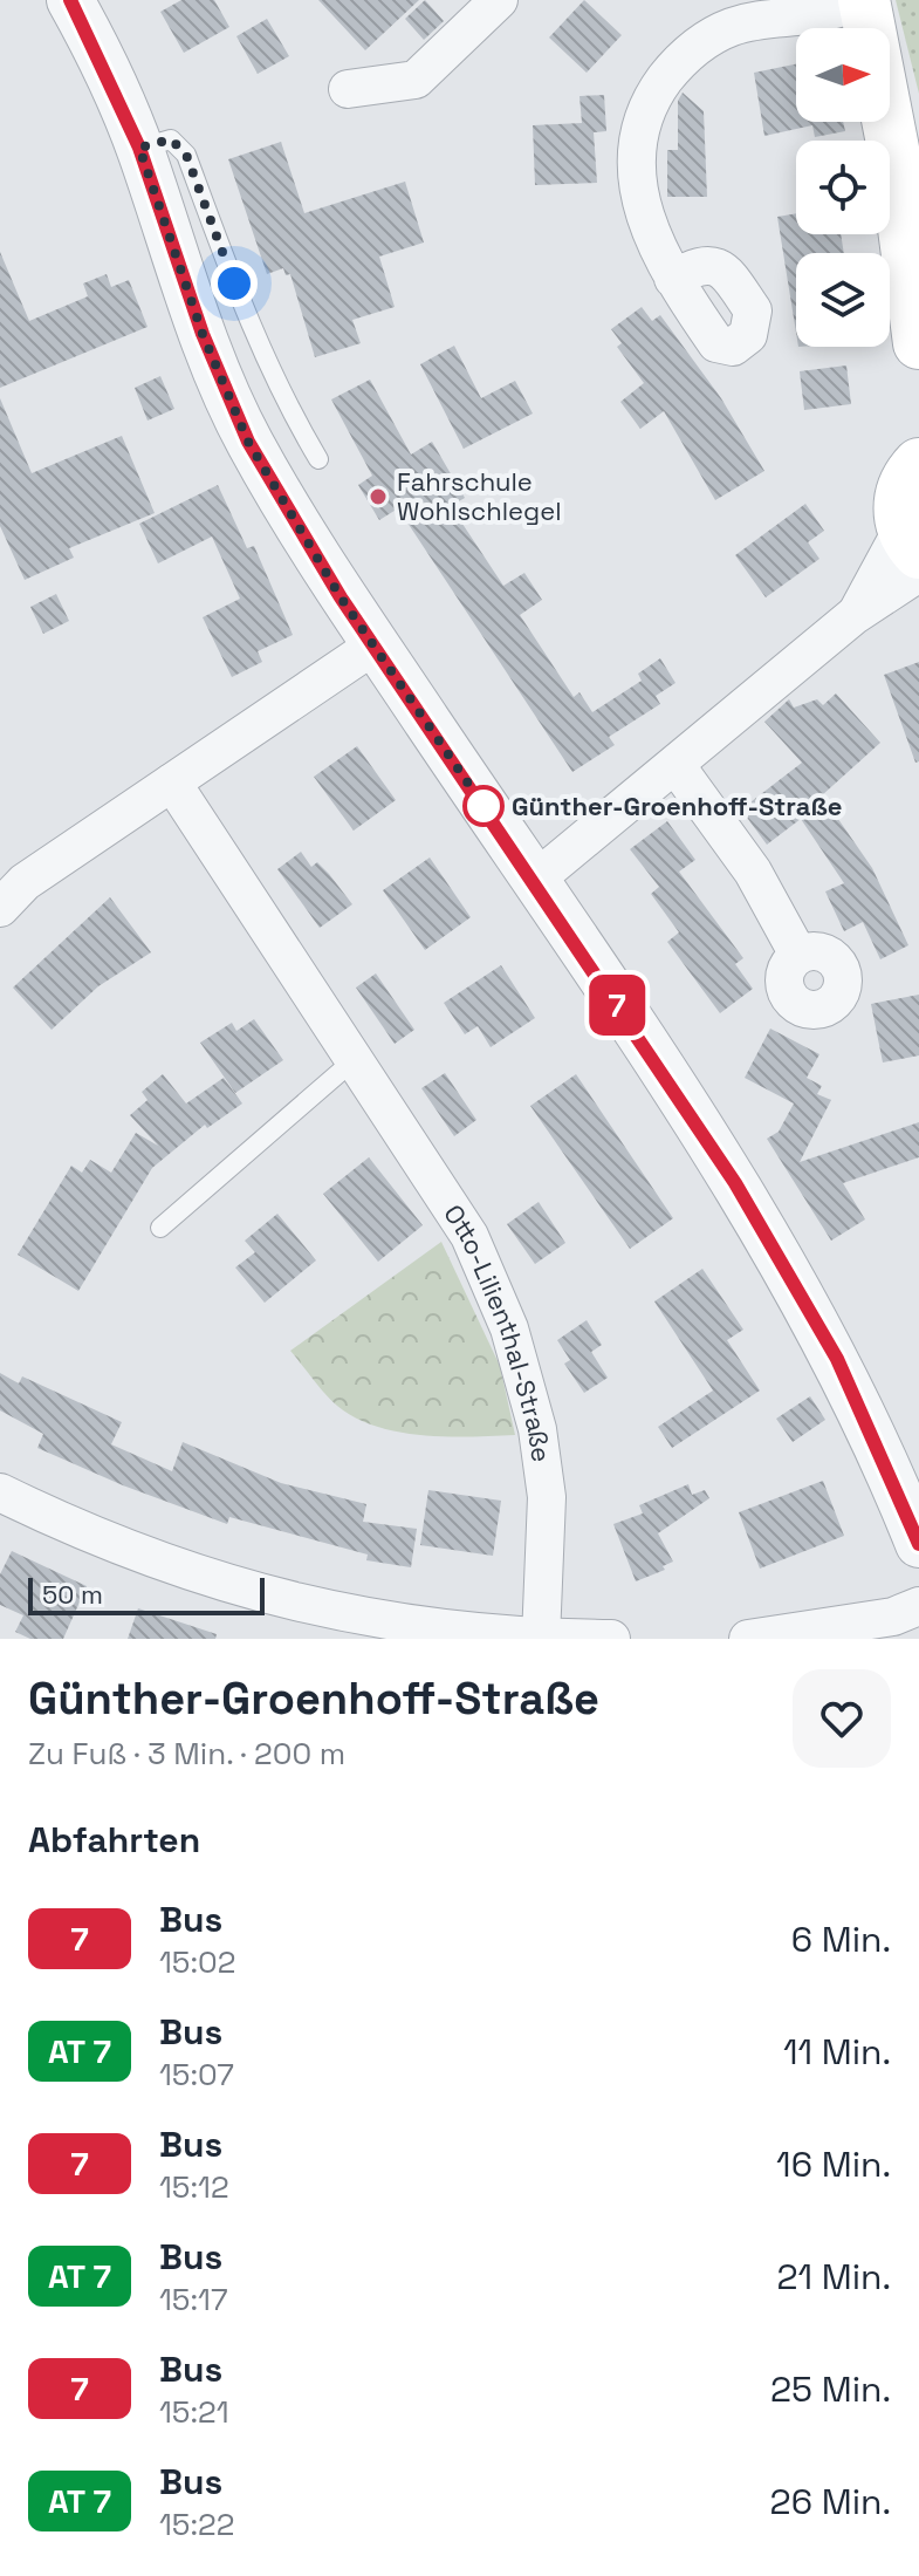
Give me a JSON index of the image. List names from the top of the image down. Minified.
{"streets":{"street":["Otto-Lilienthal-Straße"]},"places":["Fahrschule Wohlschlegel","Günther-Groenhoff-Straße"],"lines":["bus line 7"],"scale_bar":"50 m","north":"right","page":{"on_map":"7","scale":"50 m","heading":[["Günther-Groenhoff-Straße","Zu Fuß · 3 Min. · 200 m"],"Abfahrten"],"list":[{"mark":"7","name":"Bus","note":"15:02","value":"6 Min."},{"mark":"AT 7","name":"Bus","note":"15:07","value":"11 Min."},{"mark":"7","name":"Bus","note":"15:12","value":"16 Min."},{"mark":"AT 7","name":"Bus","note":"15:17","value":"21 Min."},{"mark":"7","name":"Bus","note":"15:21","value":"25 Min."},{"mark":"AT 7","name":"Bus","note":"15:22","value":"26 Min."}]}}
